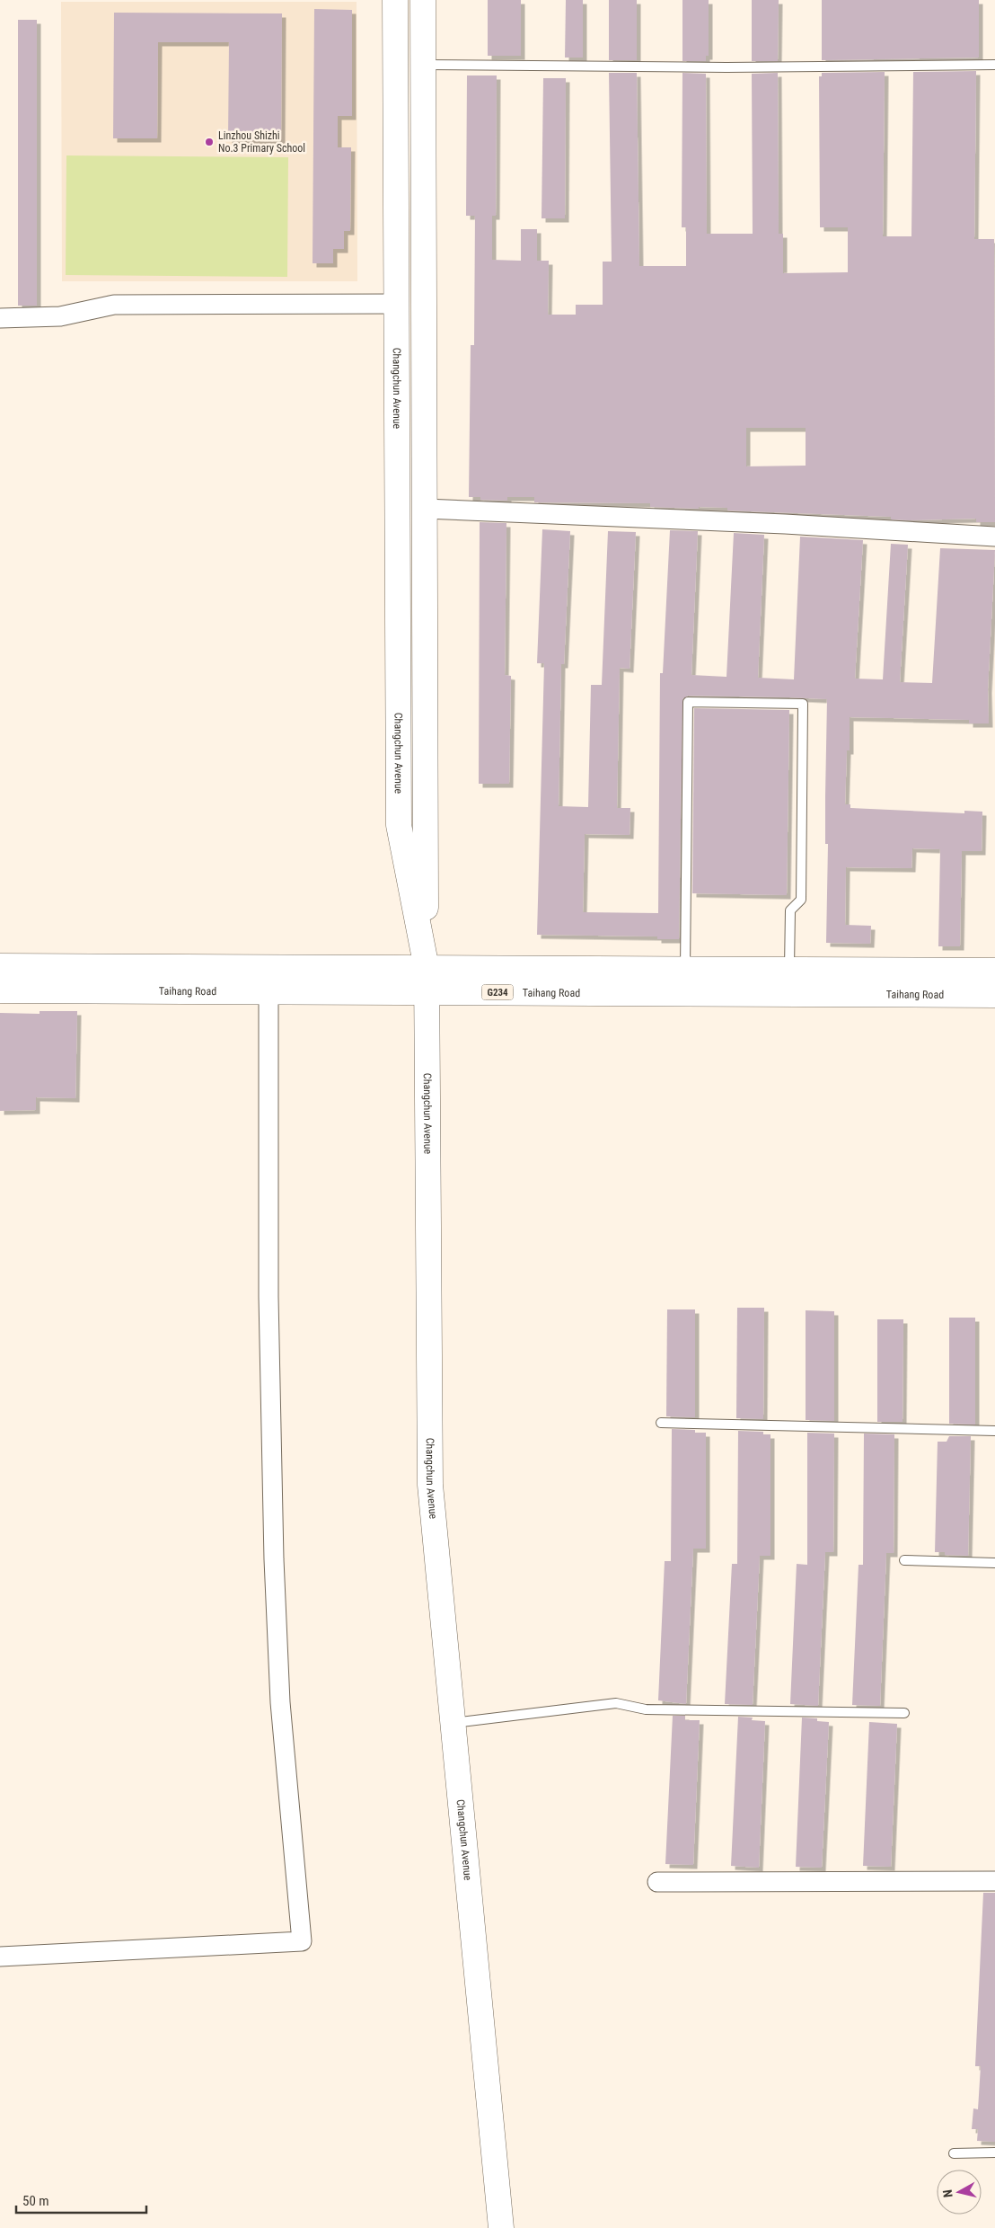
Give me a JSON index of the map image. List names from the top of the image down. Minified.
{"streets":{"main road":["Changchun Avenue","Taihang Road","G234"]},"crossings":[["Changchun Avenue","Taihang Road"],["Changchun Avenue","G234"]],"places":["Linzhou Shizhi No.3 Primary School"],"scale_bar":"50 m","north":"left"}
